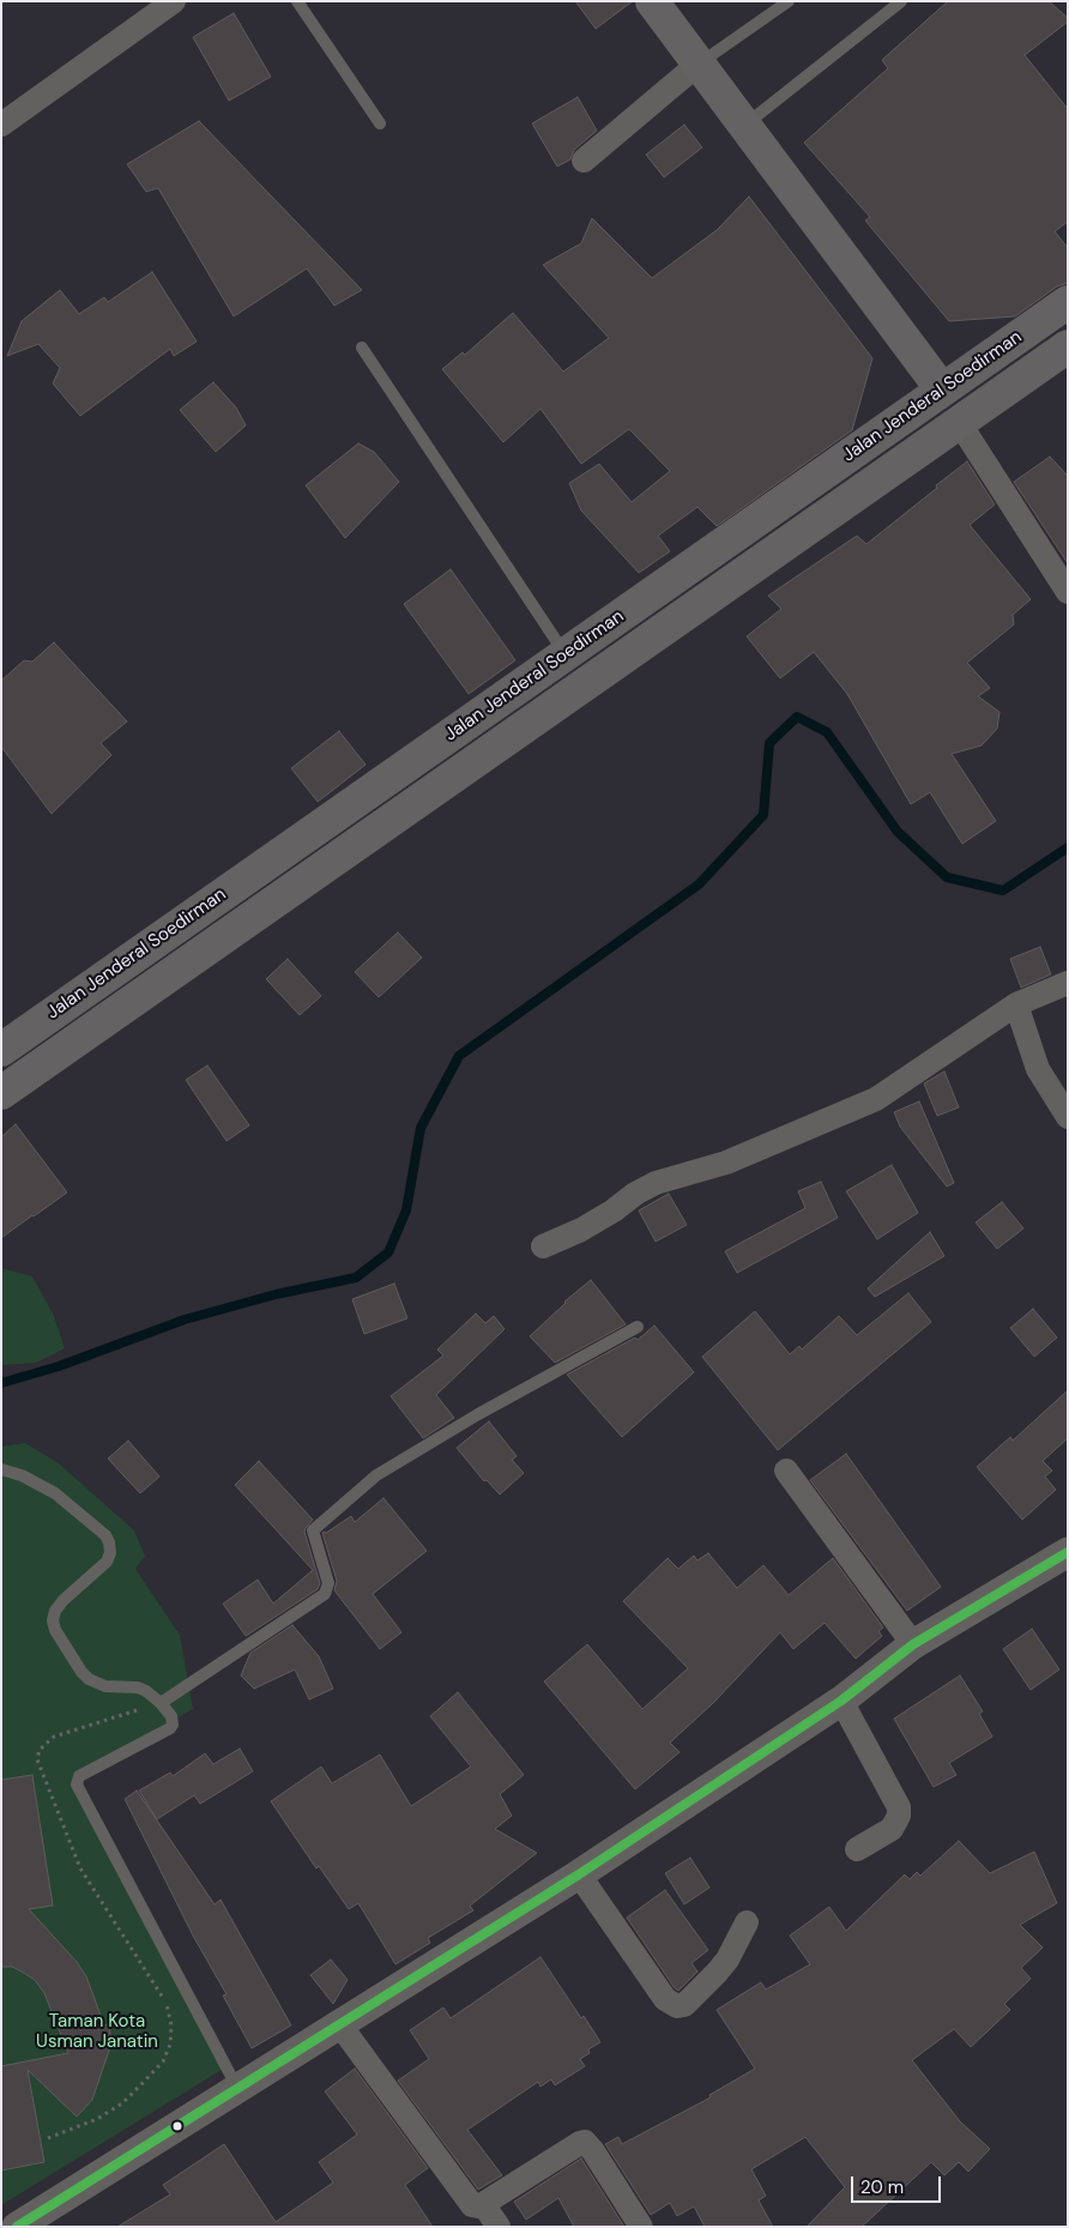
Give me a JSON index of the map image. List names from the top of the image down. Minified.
{"streets":{"main road":["Jalan Jenderal Soedirman"]},"parks":["Taman Kota Usman Janatin"],"scale_bar":"20 m"}
